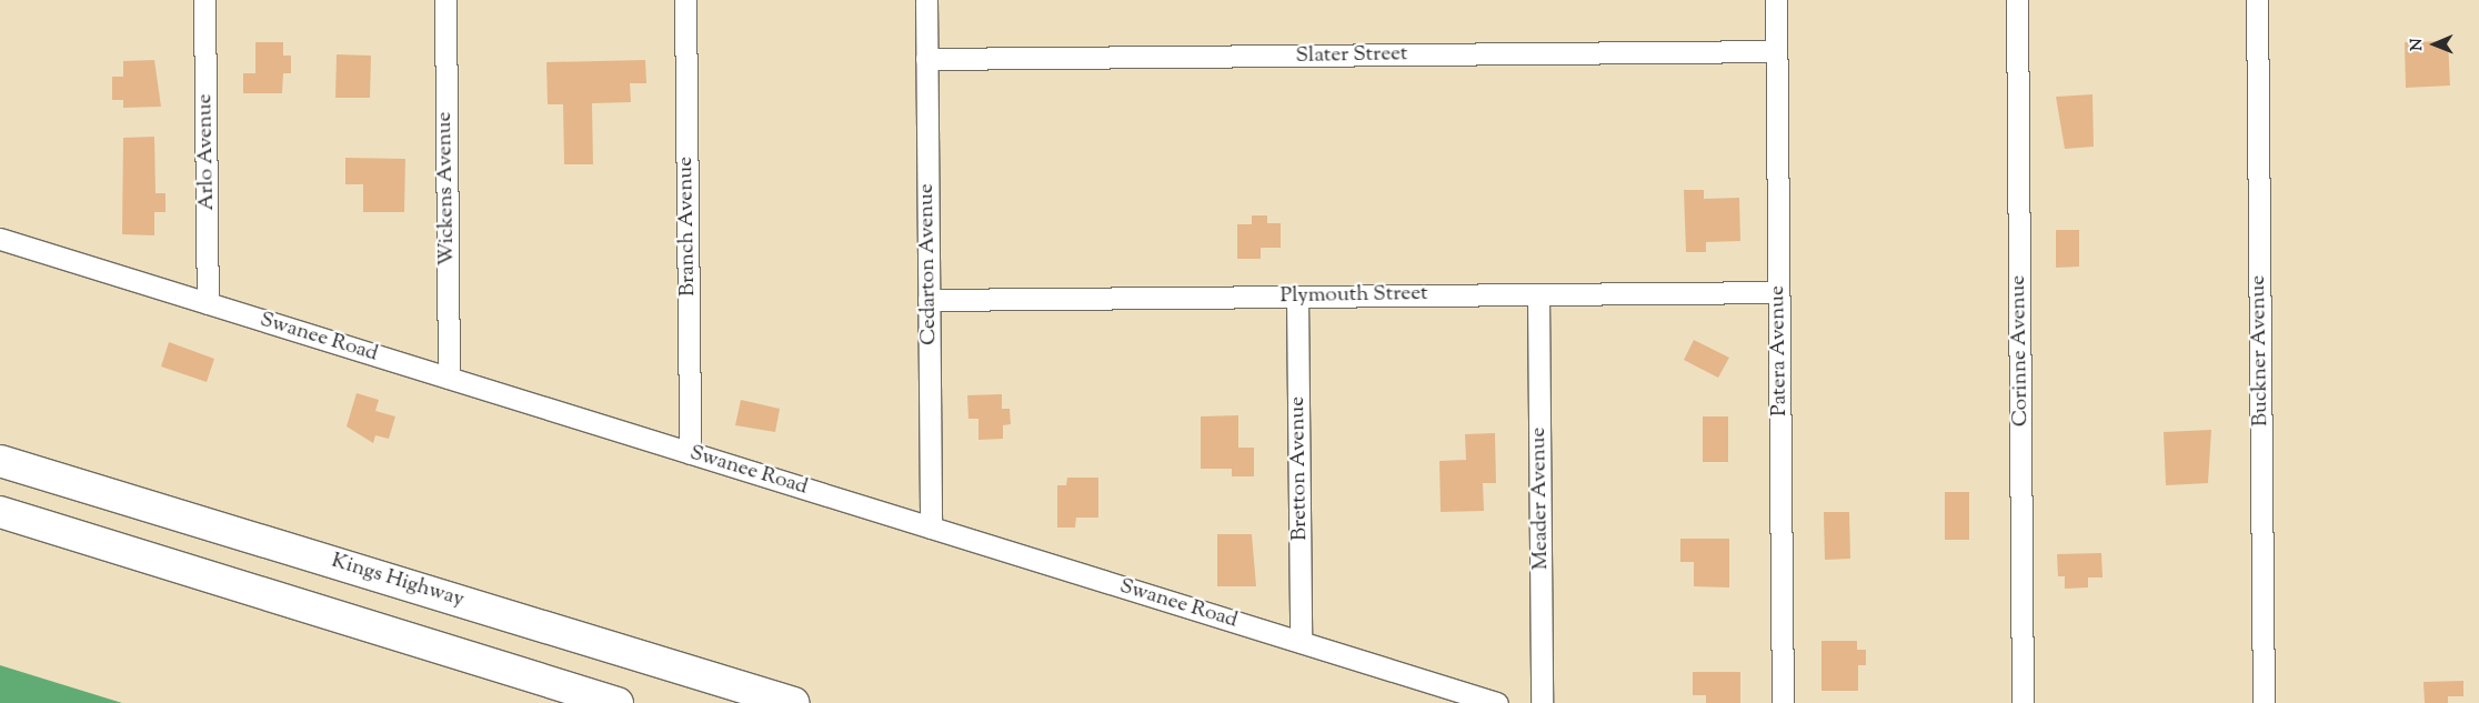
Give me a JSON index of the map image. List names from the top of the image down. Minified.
{"streets":{"main road":["Kings Highway"],"street":["Slater Street","Arlo Avenue","Wickens Avenue","Branch Avenue","Cedarton Avenue","Plymouth Street","Swanee Road","Patera Avenue","Corinne Avenue","Buckner Avenue","Bretton Avenue","Meader Avenue"]},"crossings":[["Slater Street","Cedarton Avenue"],["Slater Street","Patera Avenue"],["Arlo Avenue","Swanee Road"],["Wickens Avenue","Swanee Road"],["Branch Avenue","Swanee Road"],["Cedarton Avenue","Plymouth Street"],["Cedarton Avenue","Swanee Road"],["Plymouth Street","Patera Avenue"],["Plymouth Street","Bretton Avenue"],["Plymouth Street","Meader Avenue"],["Swanee Road","Bretton Avenue"]],"north":"left"}
